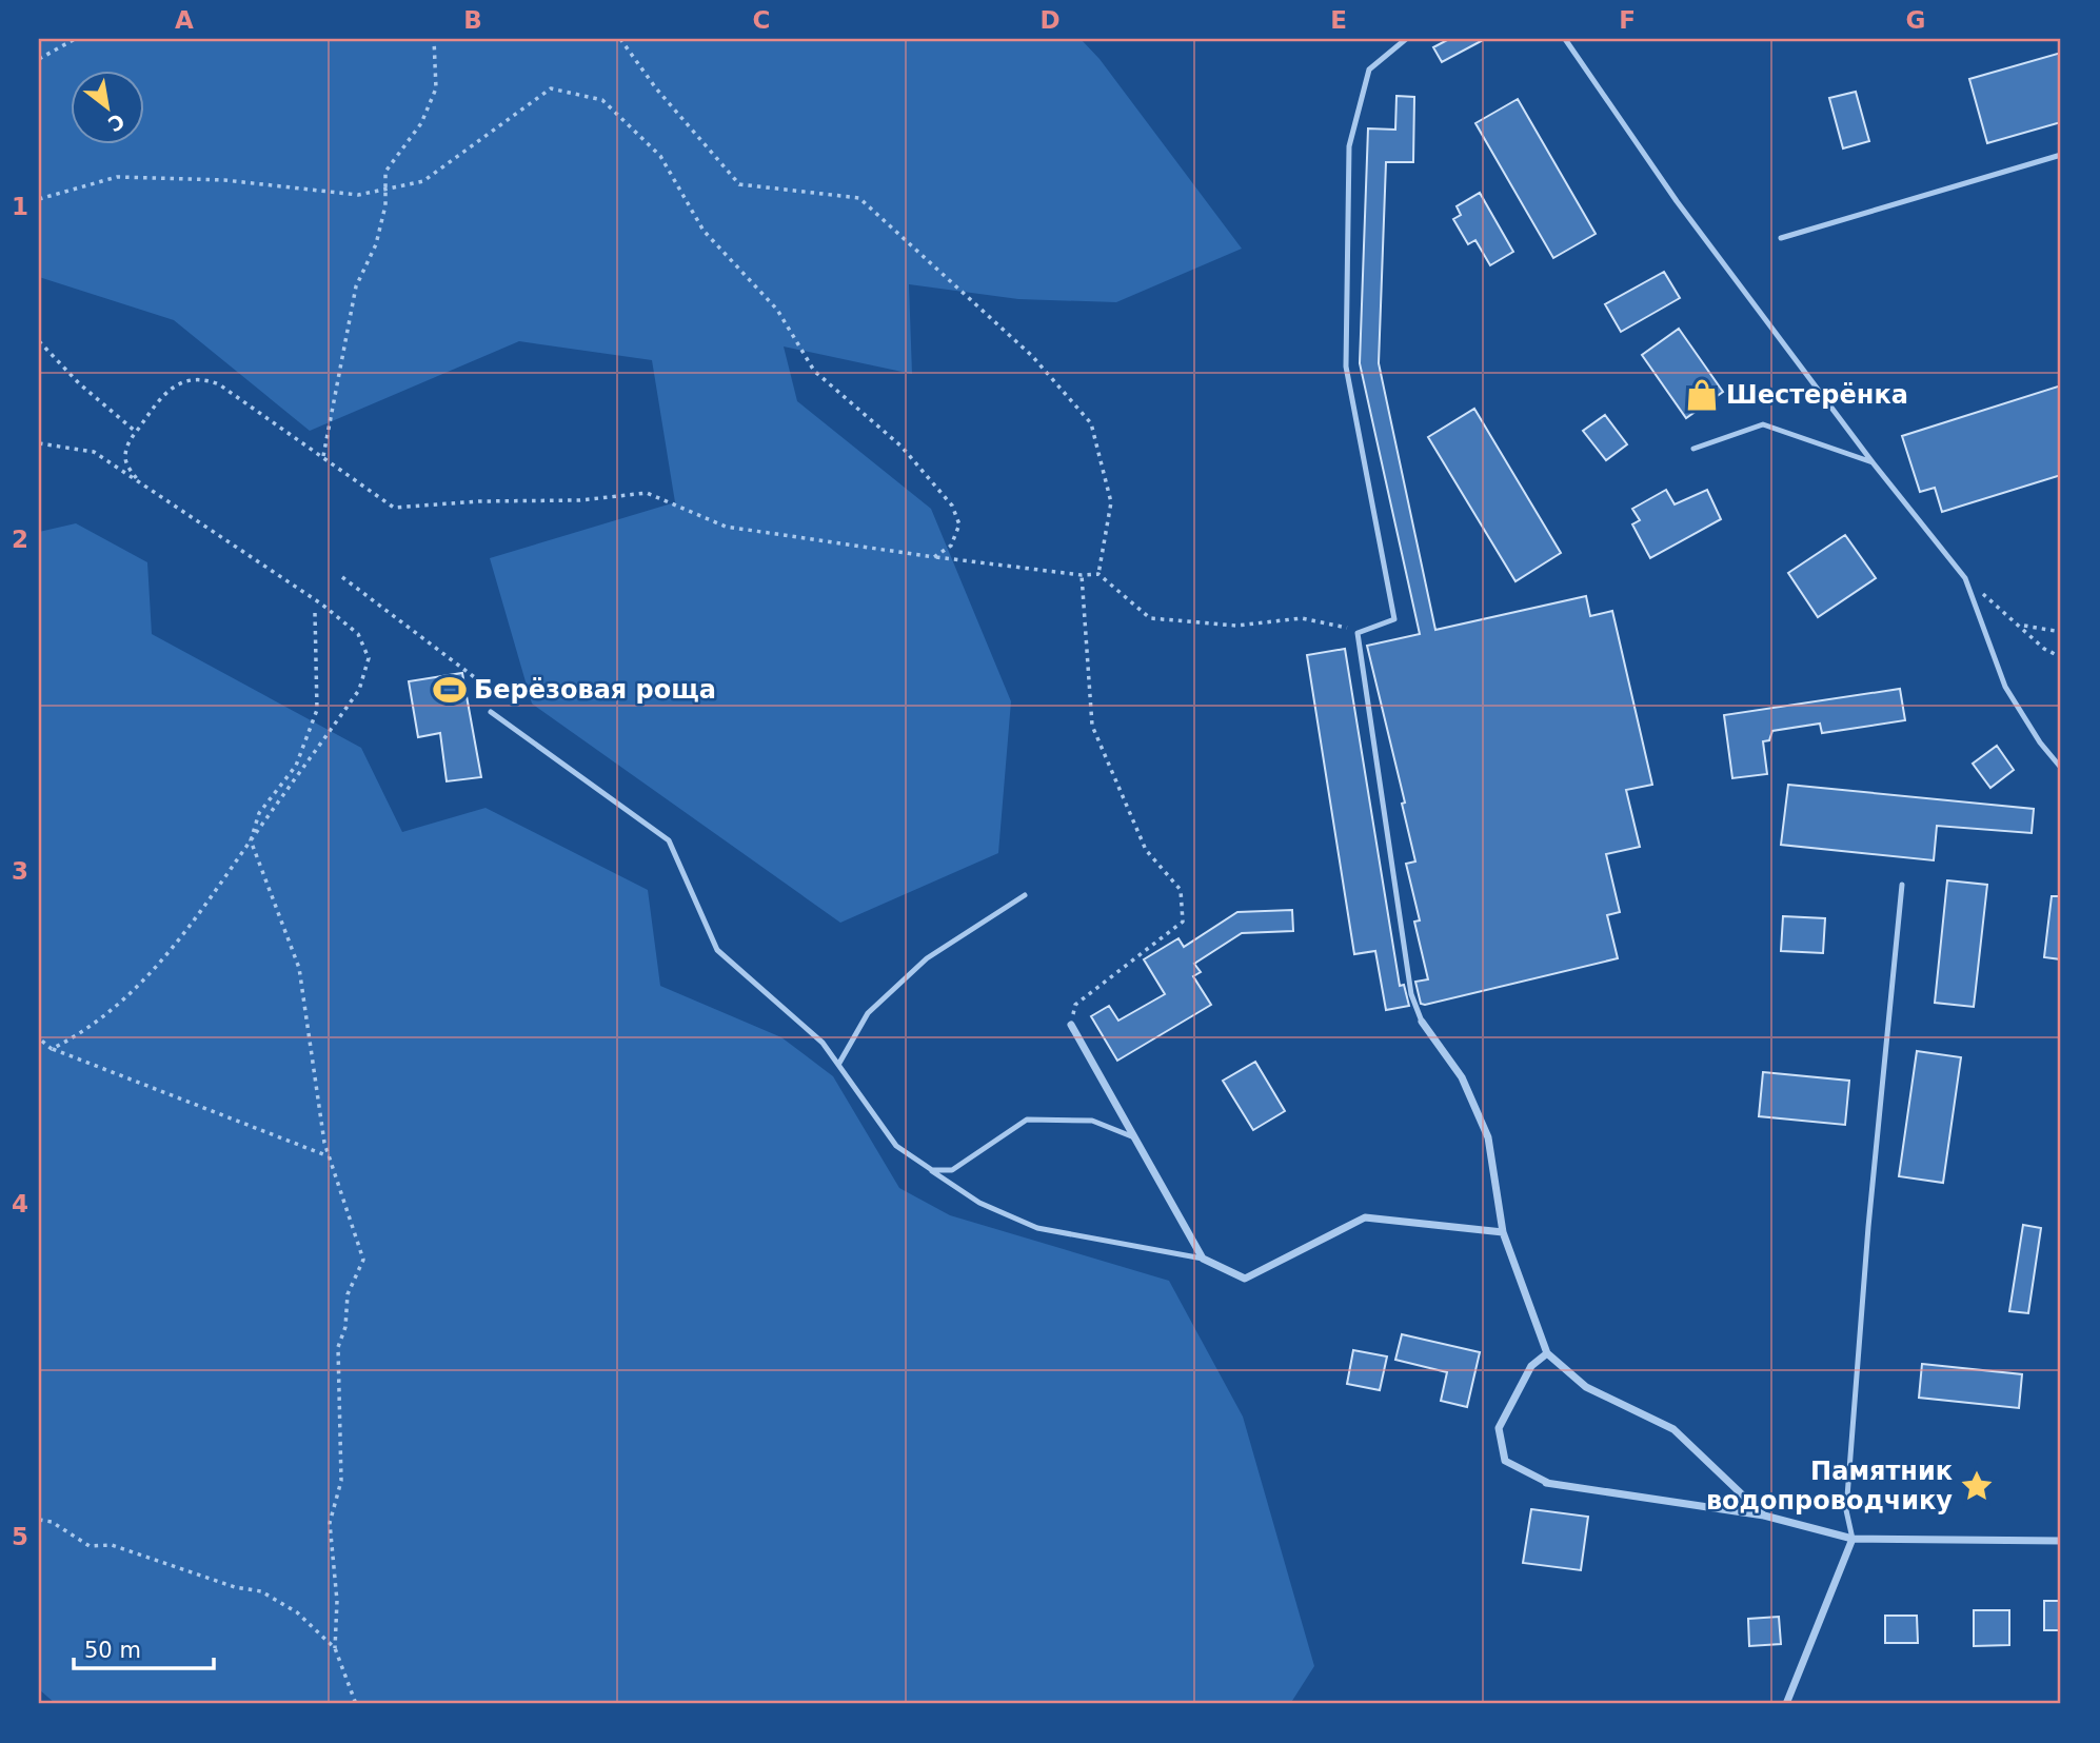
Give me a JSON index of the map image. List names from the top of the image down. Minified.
{"places":{"shop":["Шестерёнка"],"sports":["Берёзовая роща"],"place":["Памятник водопроводчику"]},"scale_bar":"50 m","north":"bottom right","grid":{"columns":["A","B","C","D","E","F","G"],"rows":["1","2","3","4","5"]}}
